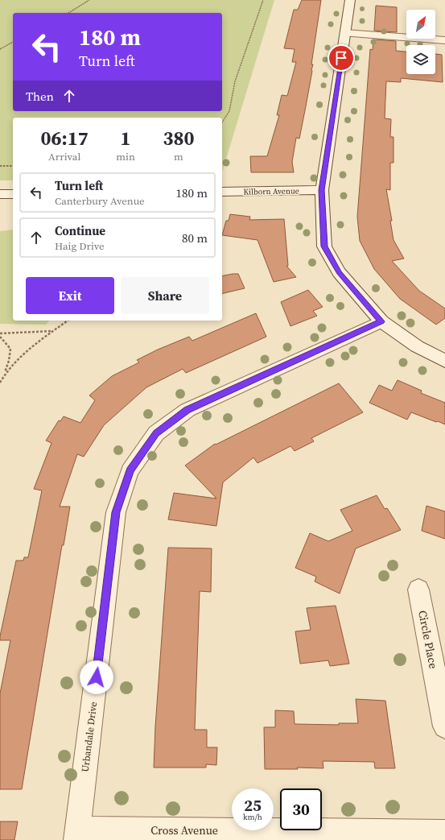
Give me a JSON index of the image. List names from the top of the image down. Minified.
{"streets":{"street":["Kilborn Avenue","Circle Place","Urbandale Drive","Cross Avenue"]},"crossings":[["Urbandale Drive","Cross Avenue"]],"north":"top right","page":{"turn":["180 m","Turn left"],"then":"Then","eta":["06:17","Arrival","1","min","380","m"],"list":[{"name":"Turn left","note":"Canterbury Avenue","value":"180 m"},{"name":"Continue","note":"Haig Drive","value":"80 m"}],"buttons":["Exit","Share"],"speed":"25 km/h","limit":"30"}}
